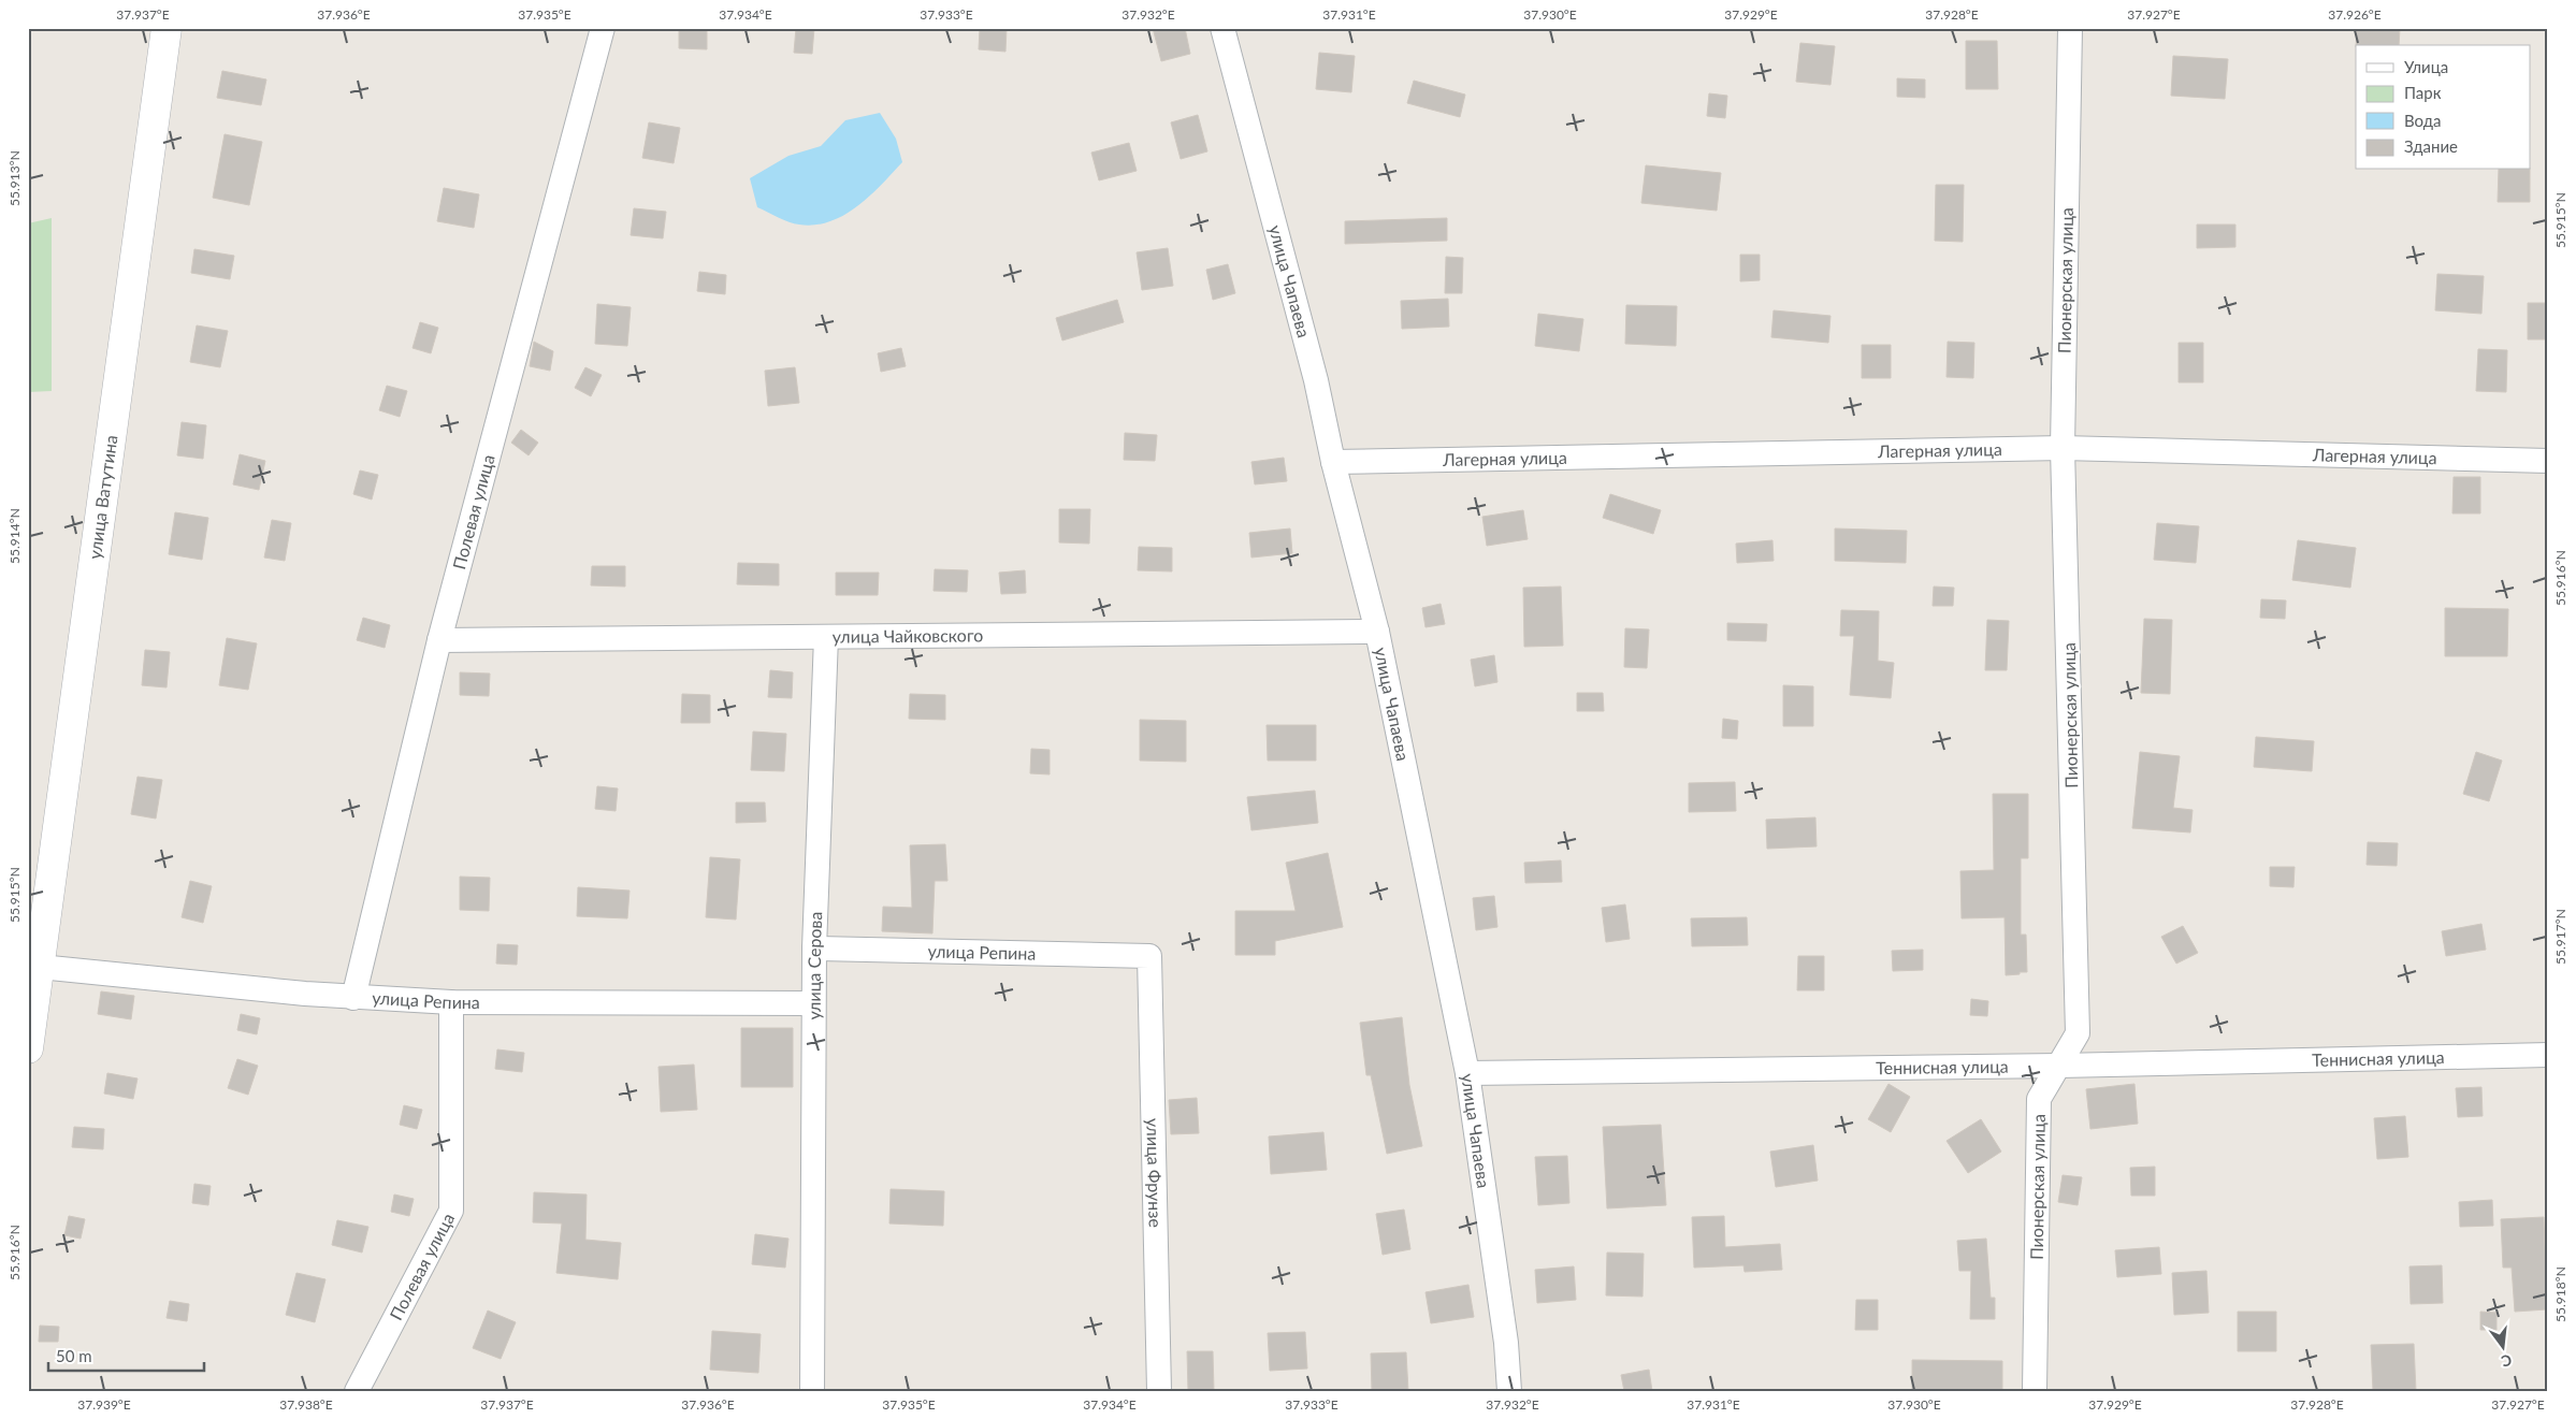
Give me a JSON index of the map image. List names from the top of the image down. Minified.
{"streets":{"street":["Пионерская улица","улица Чапаева","Лагерная улица","улица Ватутина","Полевая улица","улица Чайковского","улица Репина","улица Серова","Теннисная улица","улица Фрунзе"]},"crossings":[["Пионерская улица","Лагерная улица"],["Пионерская улица","Теннисная улица"],["улица Чапаева","Лагерная улица"],["улица Чапаева","улица Чайковского"],["улица Чапаева","Теннисная улица"],["улица Ватутина","улица Репина"],["Полевая улица","улица Чайковского"],["Полевая улица","улица Репина"],["улица Чайковского","улица Серова"],["улица Репина","улица Серова"],["улица Репина","улица Фрунзе"]],"legend":["Улица","Парк","Вода","Здание"],"scale_bar":"50 m","north":"bottom","coordinates":["37.937°E","37.936°E","37.935°E","37.934°E","37.933°E","37.932°E","37.931°E","37.930°E","37.929°E","37.928°E","37.927°E","37.926°E","55.913°N","55.915°N","55.914°N","55.916°N","55.917°N","55.918°N","37.939°E","37.938°E"]}
